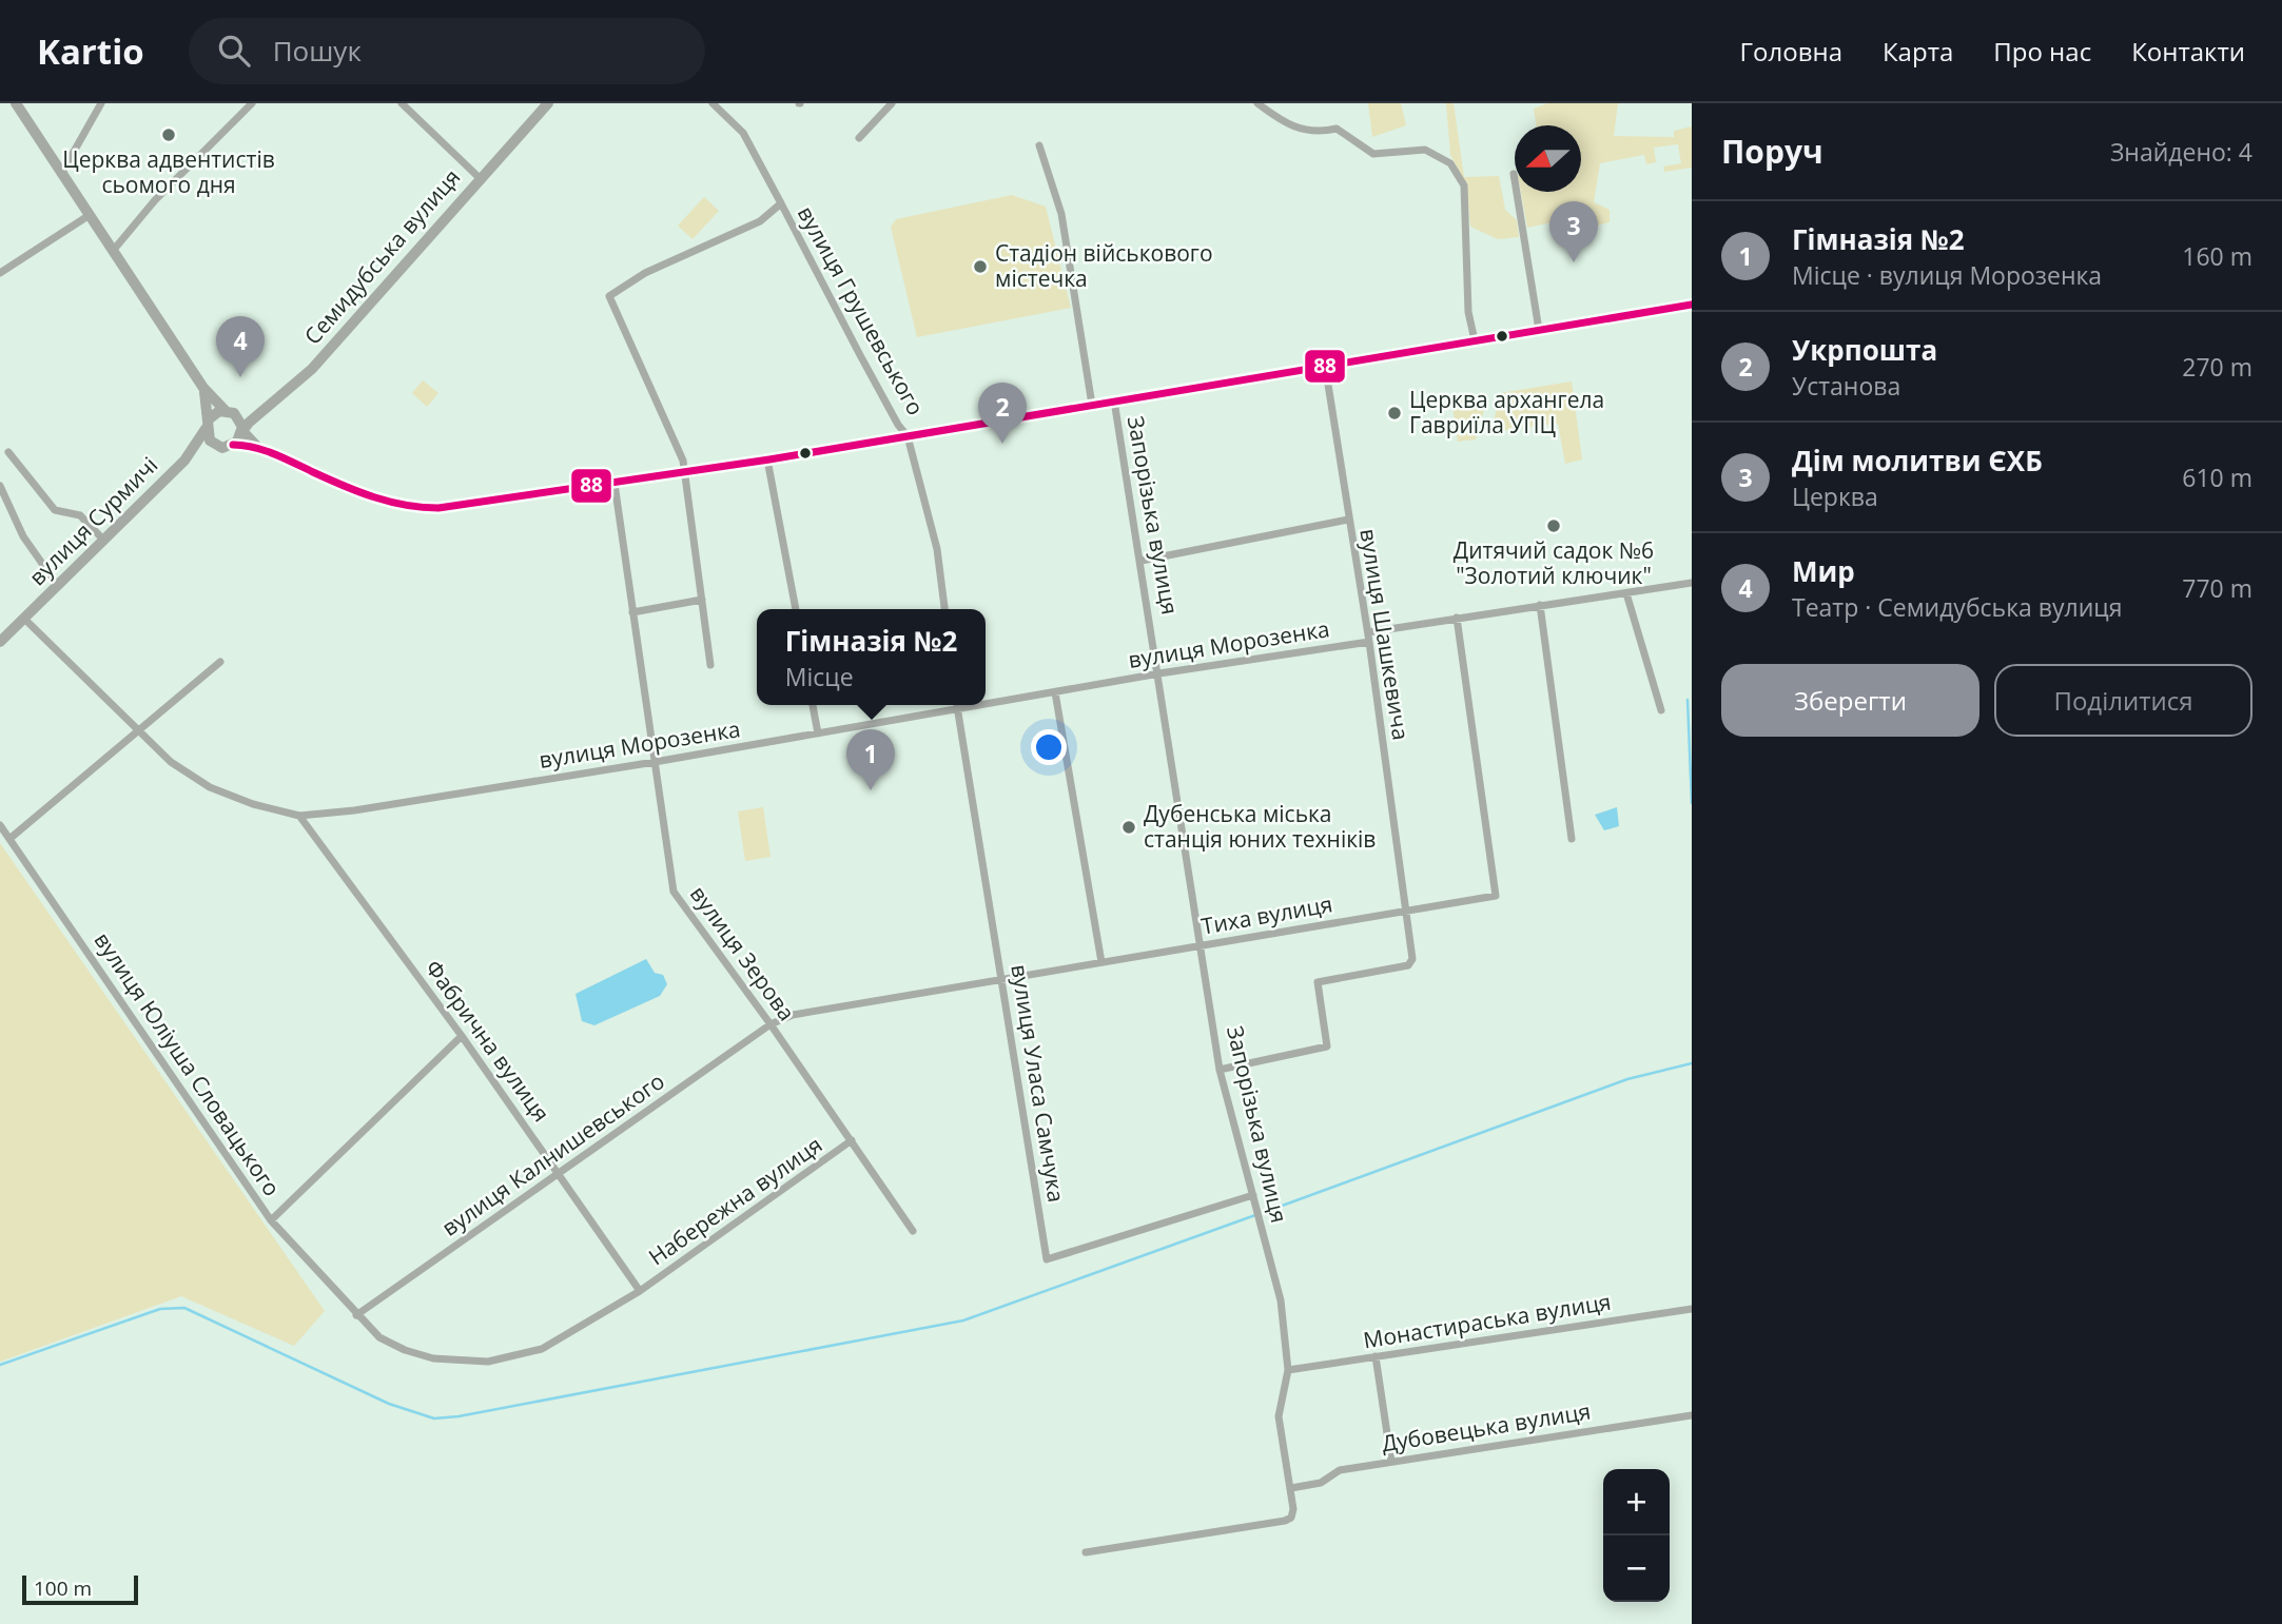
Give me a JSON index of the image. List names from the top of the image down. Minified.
{"streets":{"main road":["Семидубська вулиця","вулиця Сурмичі"],"street":["вулиця Грушевського","Запорізька вулиця","вулиця Шашкевича","вулиця Морозенка","Тиха вулиця","вулиця Зерова","Фабрична вулиця","вулиця Юліуша Словацького","вулиця Уласа Самчука","вулиця Калнишевського","Набережна вулиця","Монастираська вулиця","Дубовецька вулиця"]},"crossings":[["Запорізька вулиця","вулиця Шашкевича"],["Запорізька вулиця","вулиця Морозенка"],["Запорізька вулиця","Тиха вулиця"],["Запорізька вулиця","вулиця Уласа Самчука"],["Запорізька вулиця","Монастираська вулиця"],["Запорізька вулиця","Дубовецька вулиця"],["вулиця Сурмичі","вулиця Морозенка"],["вулиця Шашкевича","вулиця Морозенка"],["вулиця Шашкевича","Тиха вулиця"],["вулиця Морозенка","вулиця Зерова"],["вулиця Морозенка","Фабрична вулиця"],["Тиха вулиця","вулиця Зерова"],["Тиха вулиця","вулиця Уласа Самчука"],["Тиха вулиця","вулиця Калнишевського"],["вулиця Зерова","вулиця Калнишевського"],["вулиця Зерова","Набережна вулиця"],["Фабрична вулиця","вулиця Калнишевського"],["Фабрична вулиця","Набережна вулиця"],["вулиця Юліуша Словацького","вулиця Калнишевського"],["вулиця Юліуша Словацького","Набережна вулиця"],["вулиця Калнишевського","Набережна вулиця"]],"places":["Церква адвентистів сьомого дня","Стадіон військового містечка","Церква архангела Гавриїла УПЦ","Дитячий садок №6 \"Золотий ключик\"","Дубенська міська станція юних техніків"],"lines":["transit line 88"],"scale_bar":"100 m","north":"left","page":{"header":"Kartio","search":"Пошук","nav":["Головна","Карта","Про нас","Контакти"],"heading":["Поруч","Знайдено: 4"],"list":[{"mark":"1","name":"Гімназія №2","note":"Місце · вулиця Морозенка","value":"160 m"},{"mark":"2","name":"Укрпошта","note":"Установа","value":"270 m"},{"mark":"3","name":"Дім молитви ЄХБ","note":"Церква","value":"610 m"},{"mark":"4","name":"Мир","note":"Театр · Семидубська вулиця","value":"770 m"}],"pins":["3","4","2","1"],"popup":["Гімназія №2","Місце"],"buttons":["Зберегти","Поділитися"],"map_buttons":["+","−"],"scale":"100 m"}}
